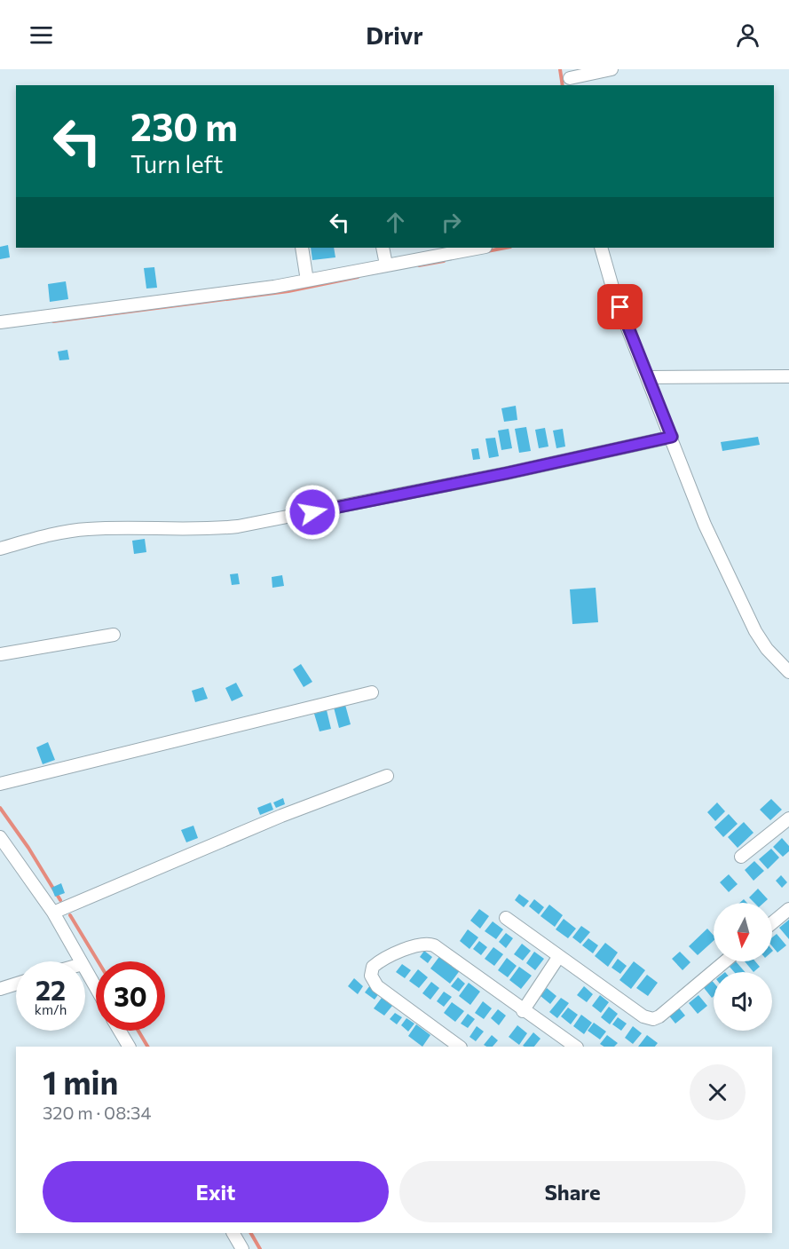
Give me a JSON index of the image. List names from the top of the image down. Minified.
{"north":"bottom","page":{"header":"Drivr","turn":["230 m","Turn left"],"speed":"22 km/h","limit":"30","heading":["1 min","320 m · 08:34"],"buttons":["Exit","Share"]}}
